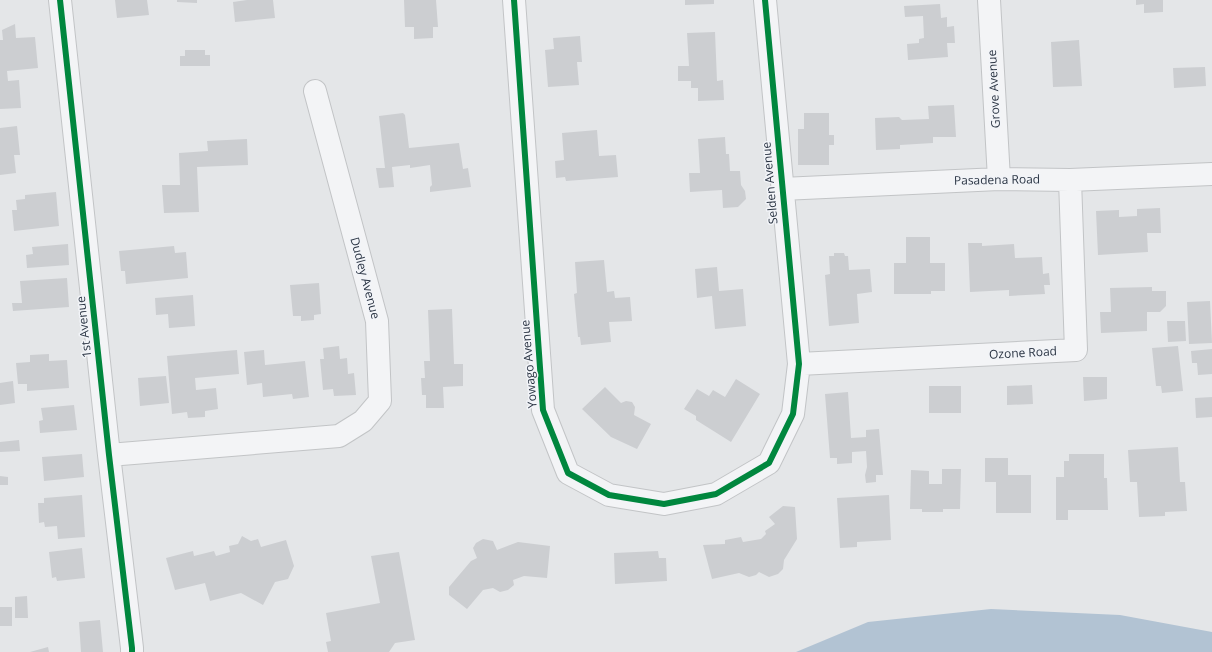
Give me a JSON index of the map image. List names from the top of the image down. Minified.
{"streets":{"street":["Grove Avenue","Pasadena Road","Selden Avenue","Dudley Avenue","1st Avenue","Ozone Road","Yowago Avenue"]},"crossings":[["Grove Avenue","Pasadena Road"],["Pasadena Road","Selden Avenue"],["Pasadena Road","Ozone Road"],["Selden Avenue","Ozone Road"],["Selden Avenue","Yowago Avenue"],["Dudley Avenue","1st Avenue"],["Ozone Road","Yowago Avenue"]]}
